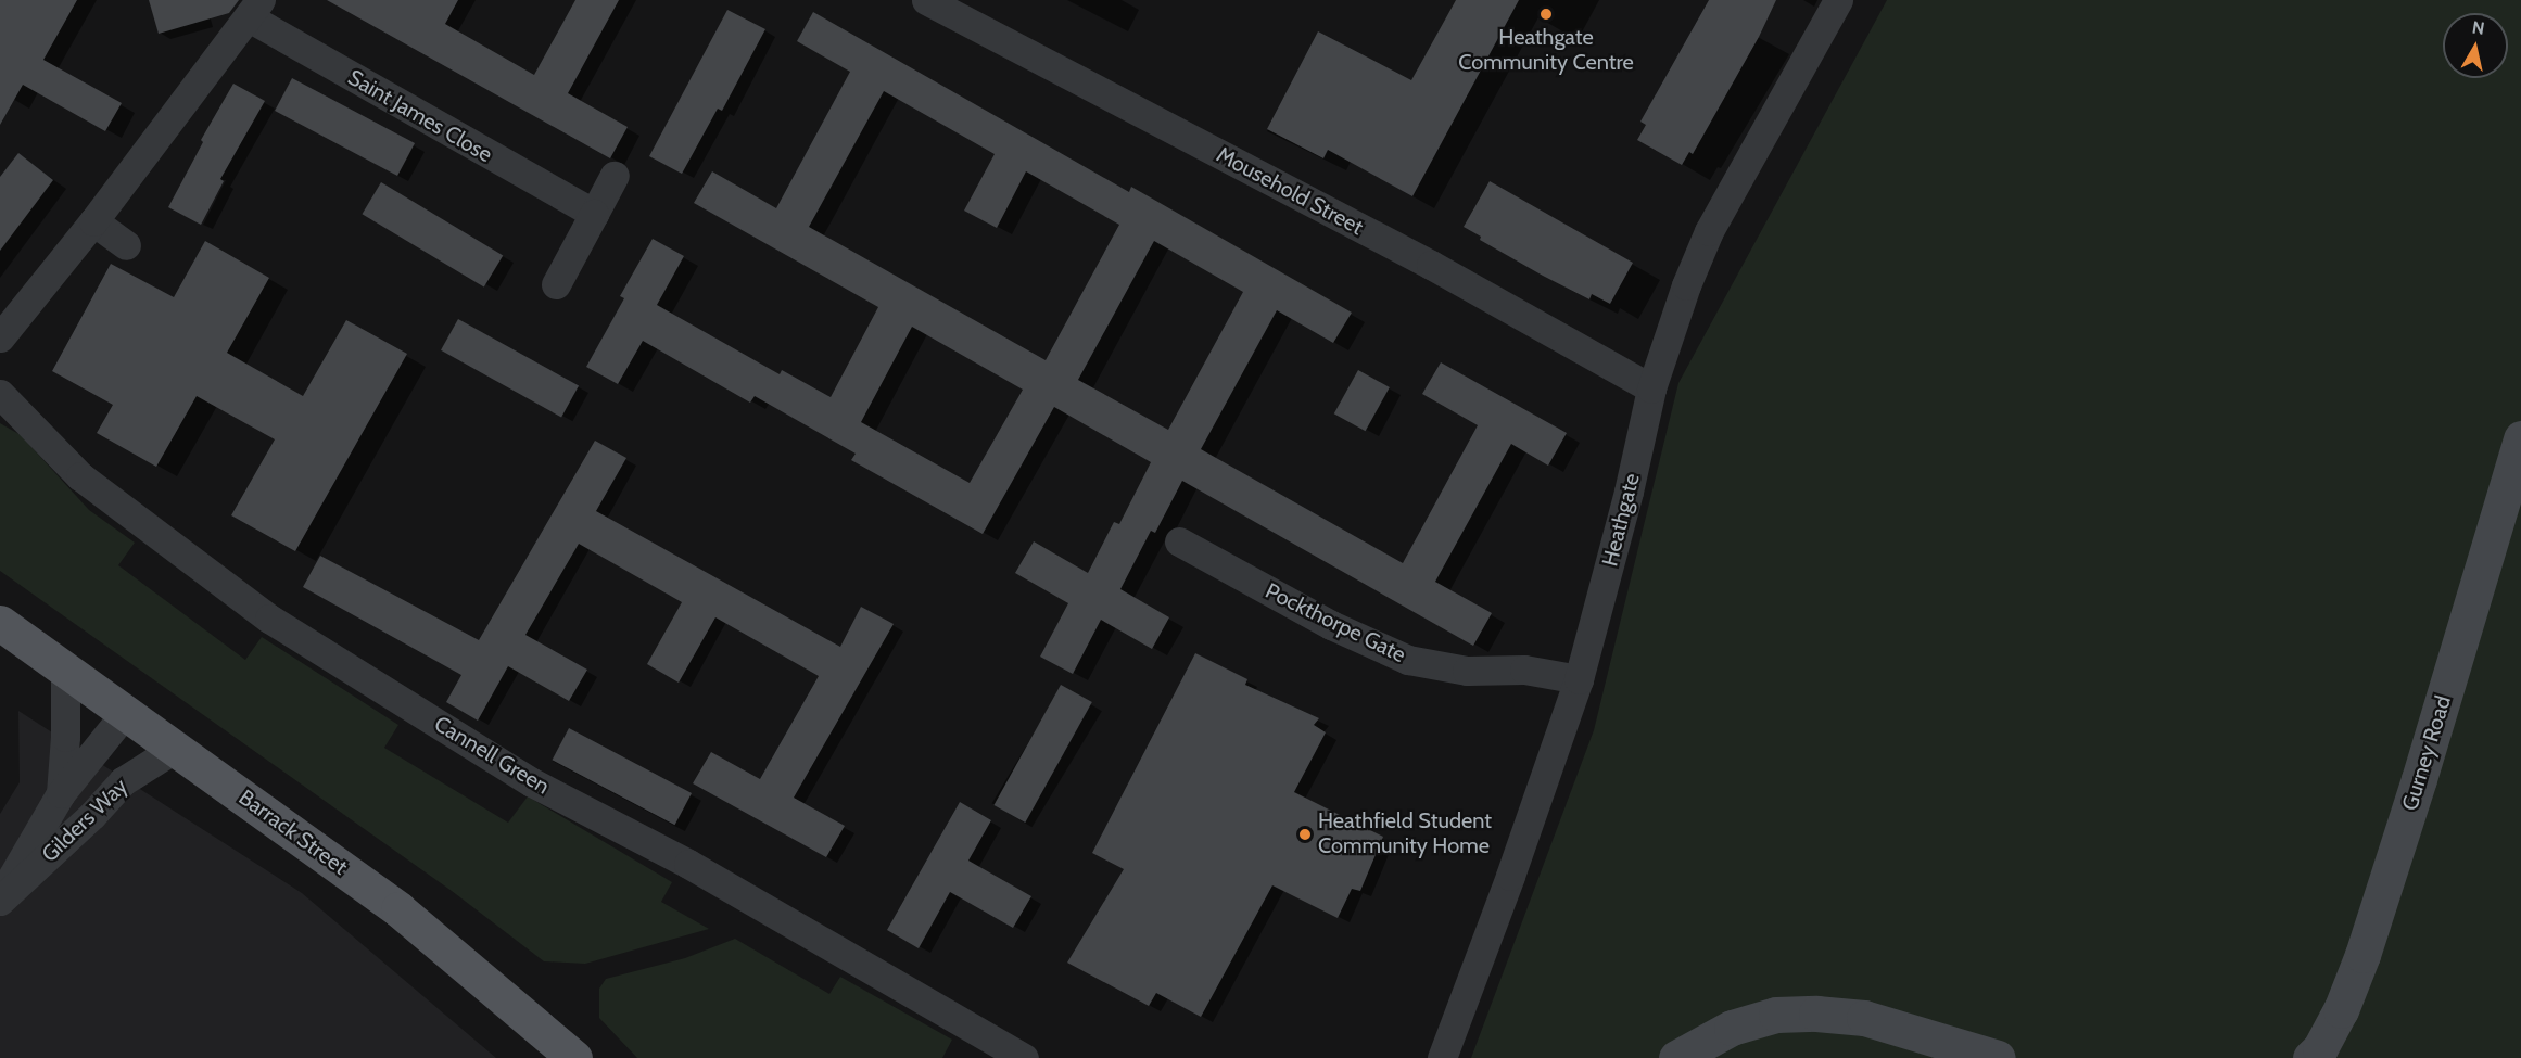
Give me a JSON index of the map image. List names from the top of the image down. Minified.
{"streets":{"main road":["Barrack Street"],"street":["Saint James Close","Mousehold Street","Heathgate","Pockthorpe Gate","Gurney Road","Cannell Green","Gilders Way"]},"crossings":[["Mousehold Street","Heathgate"],["Heathgate","Pockthorpe Gate"],["Gilders Way","Barrack Street"]],"places":["Heathgate Community Centre","Heathfield Student Community Home"],"north":"top"}
